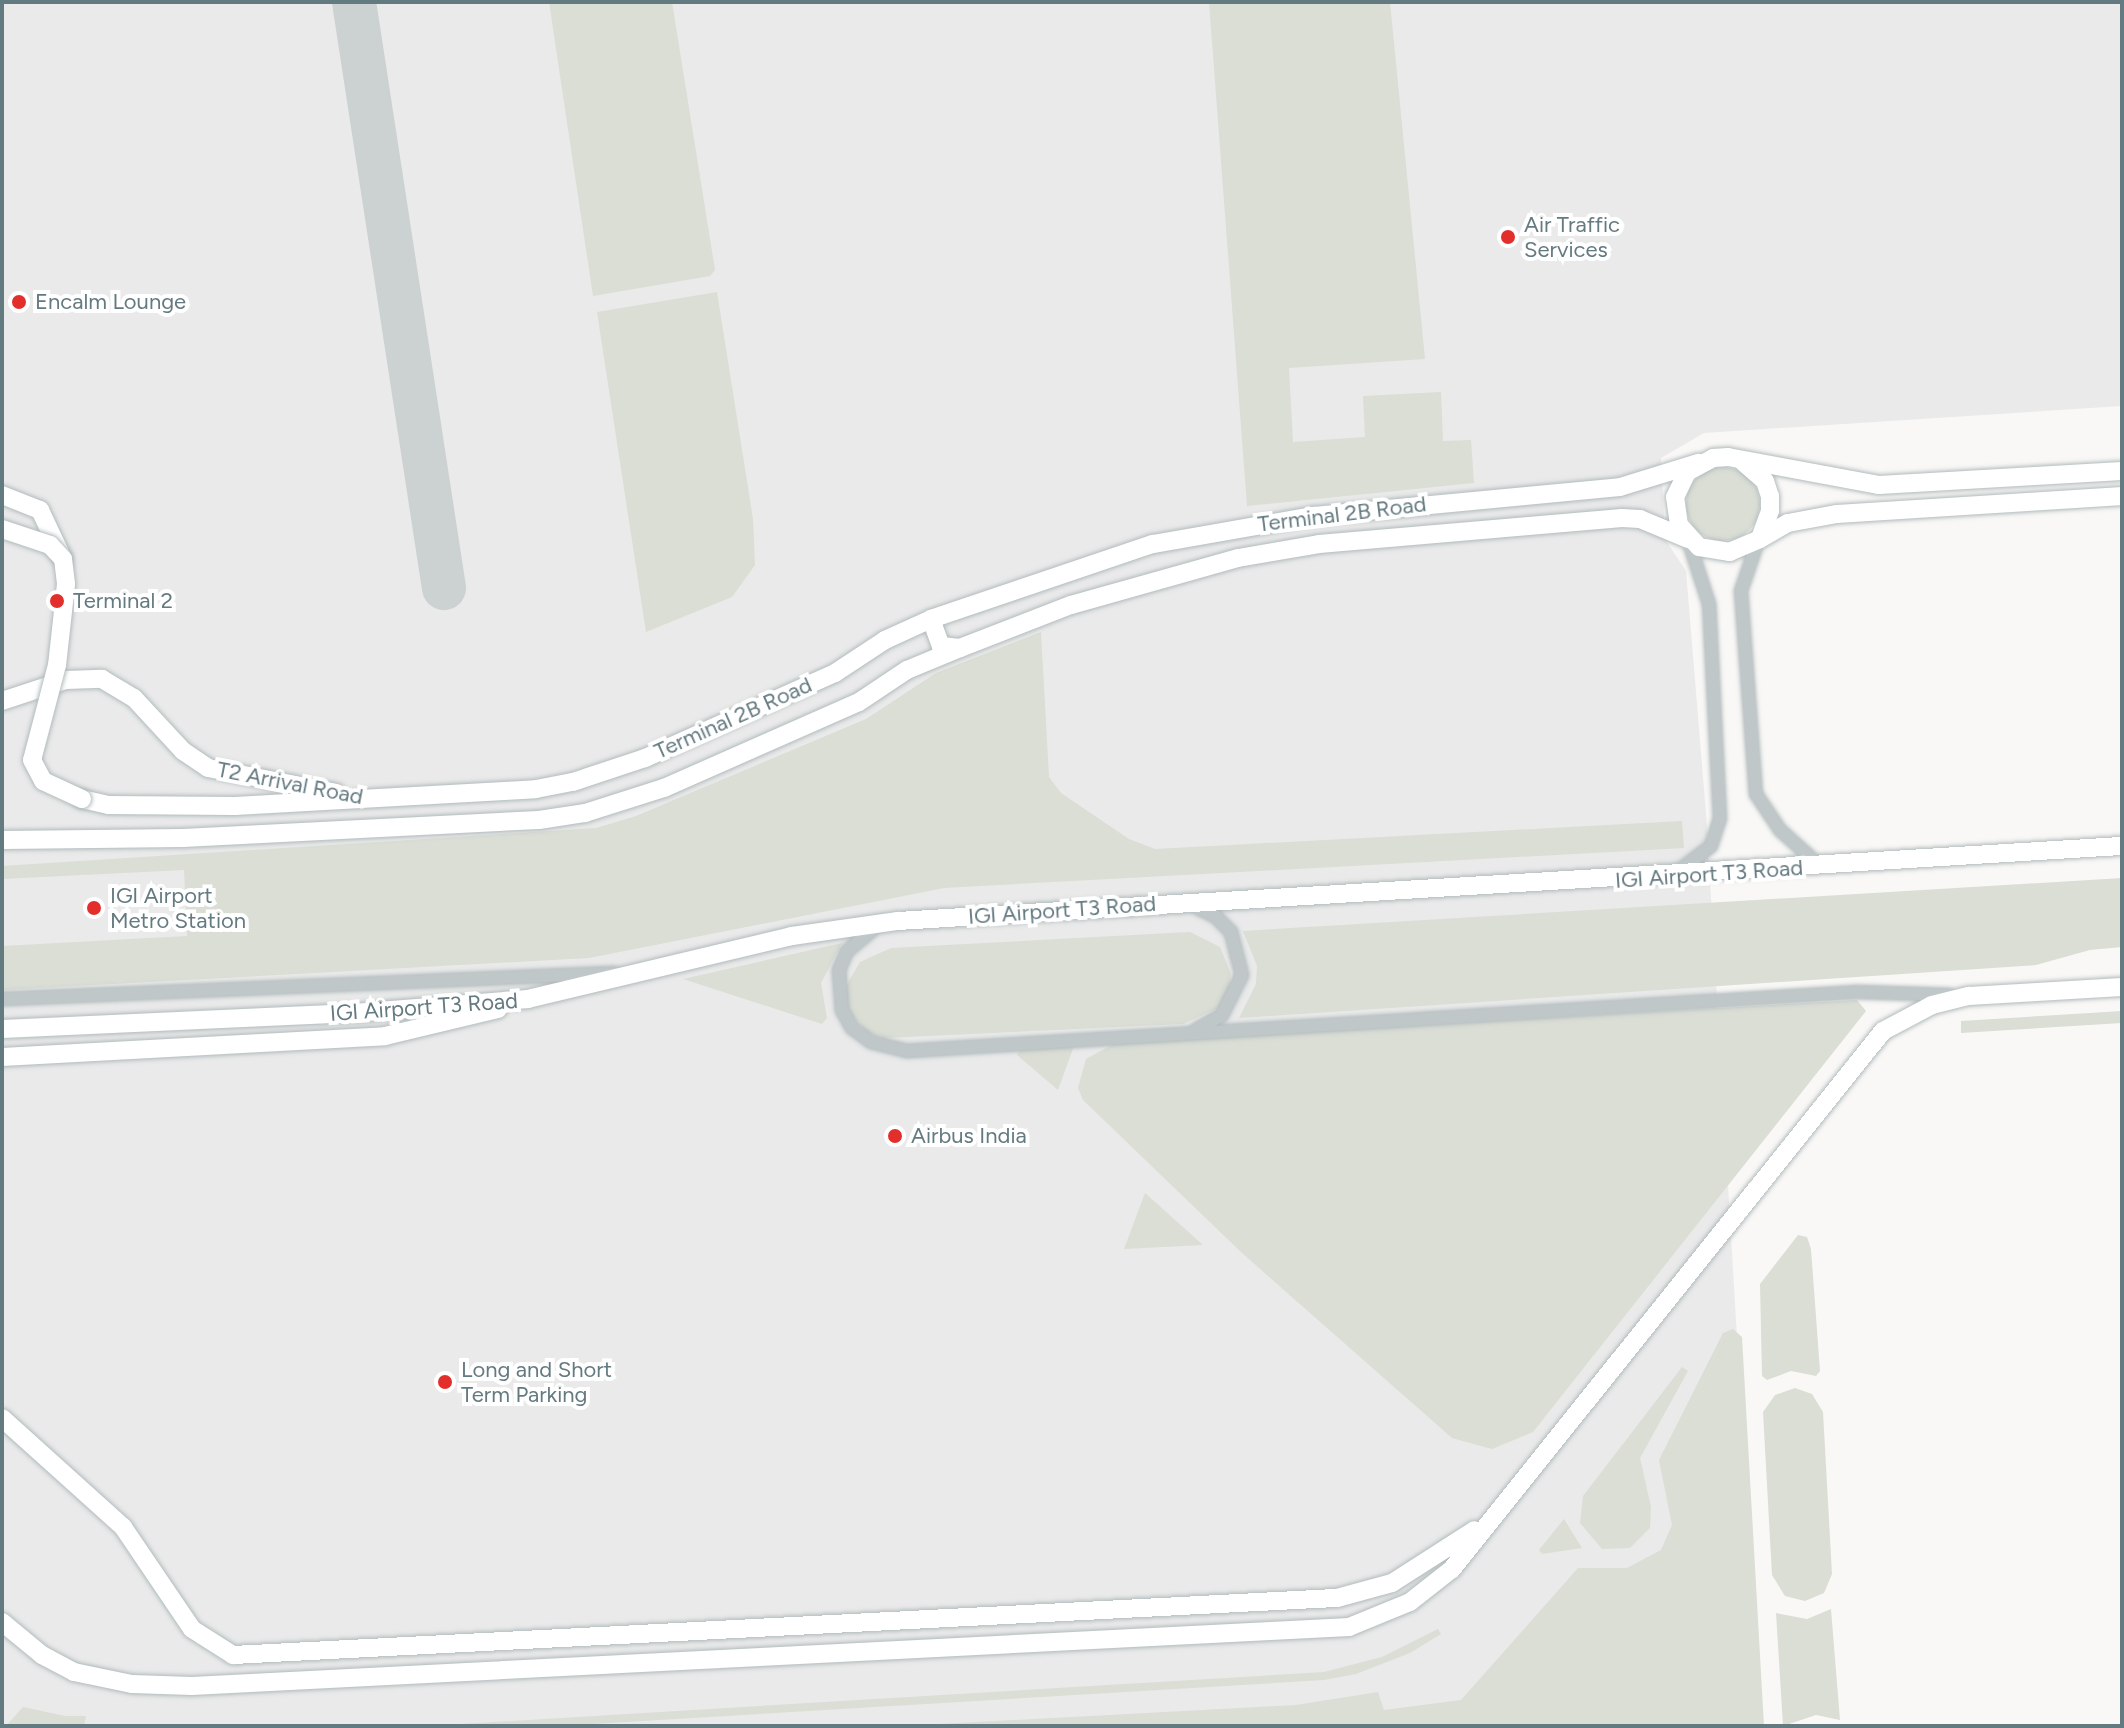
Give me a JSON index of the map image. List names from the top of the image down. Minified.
{"streets":{"main road":["Terminal 2B Road","T2 Arrival Road","IGI Airport T3 Road"]},"crossings":[["Terminal 2B Road","T2 Arrival Road"]],"places":["Air Traffic Services","Encalm Lounge","Terminal 2","IGI Airport Metro Station","Airbus India","Long and Short Term Parking"]}
